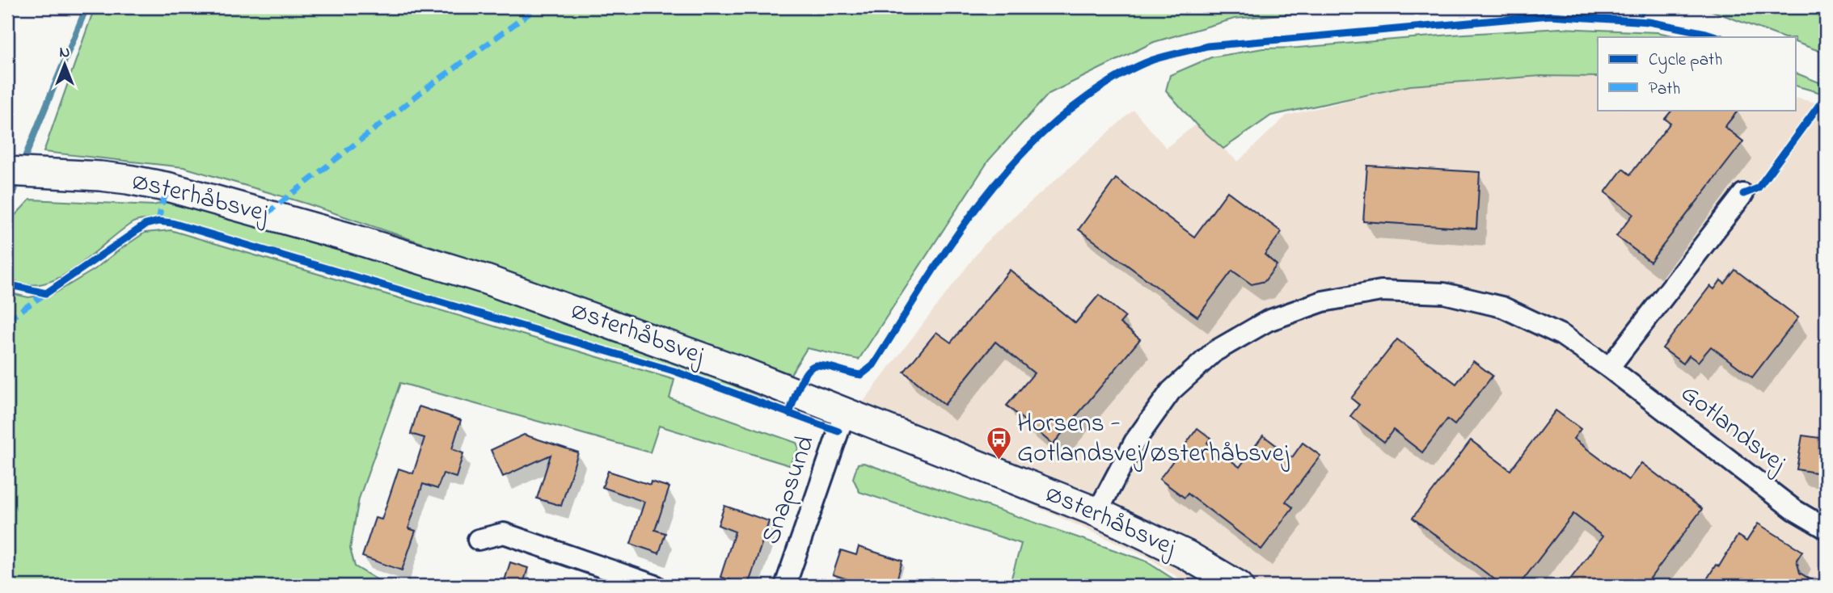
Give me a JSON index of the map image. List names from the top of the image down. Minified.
{"streets":{"street":["Østerhåbsvej","Gotlandsvej","Snapsund"]},"crossings":[["Østerhåbsvej","Gotlandsvej"],["Østerhåbsvej","Snapsund"]],"places":{"bus stop":["Horsens - Gotlandsvej/Østerhåbsvej"]},"legend":["Cycle path","Path"],"north":"top"}
